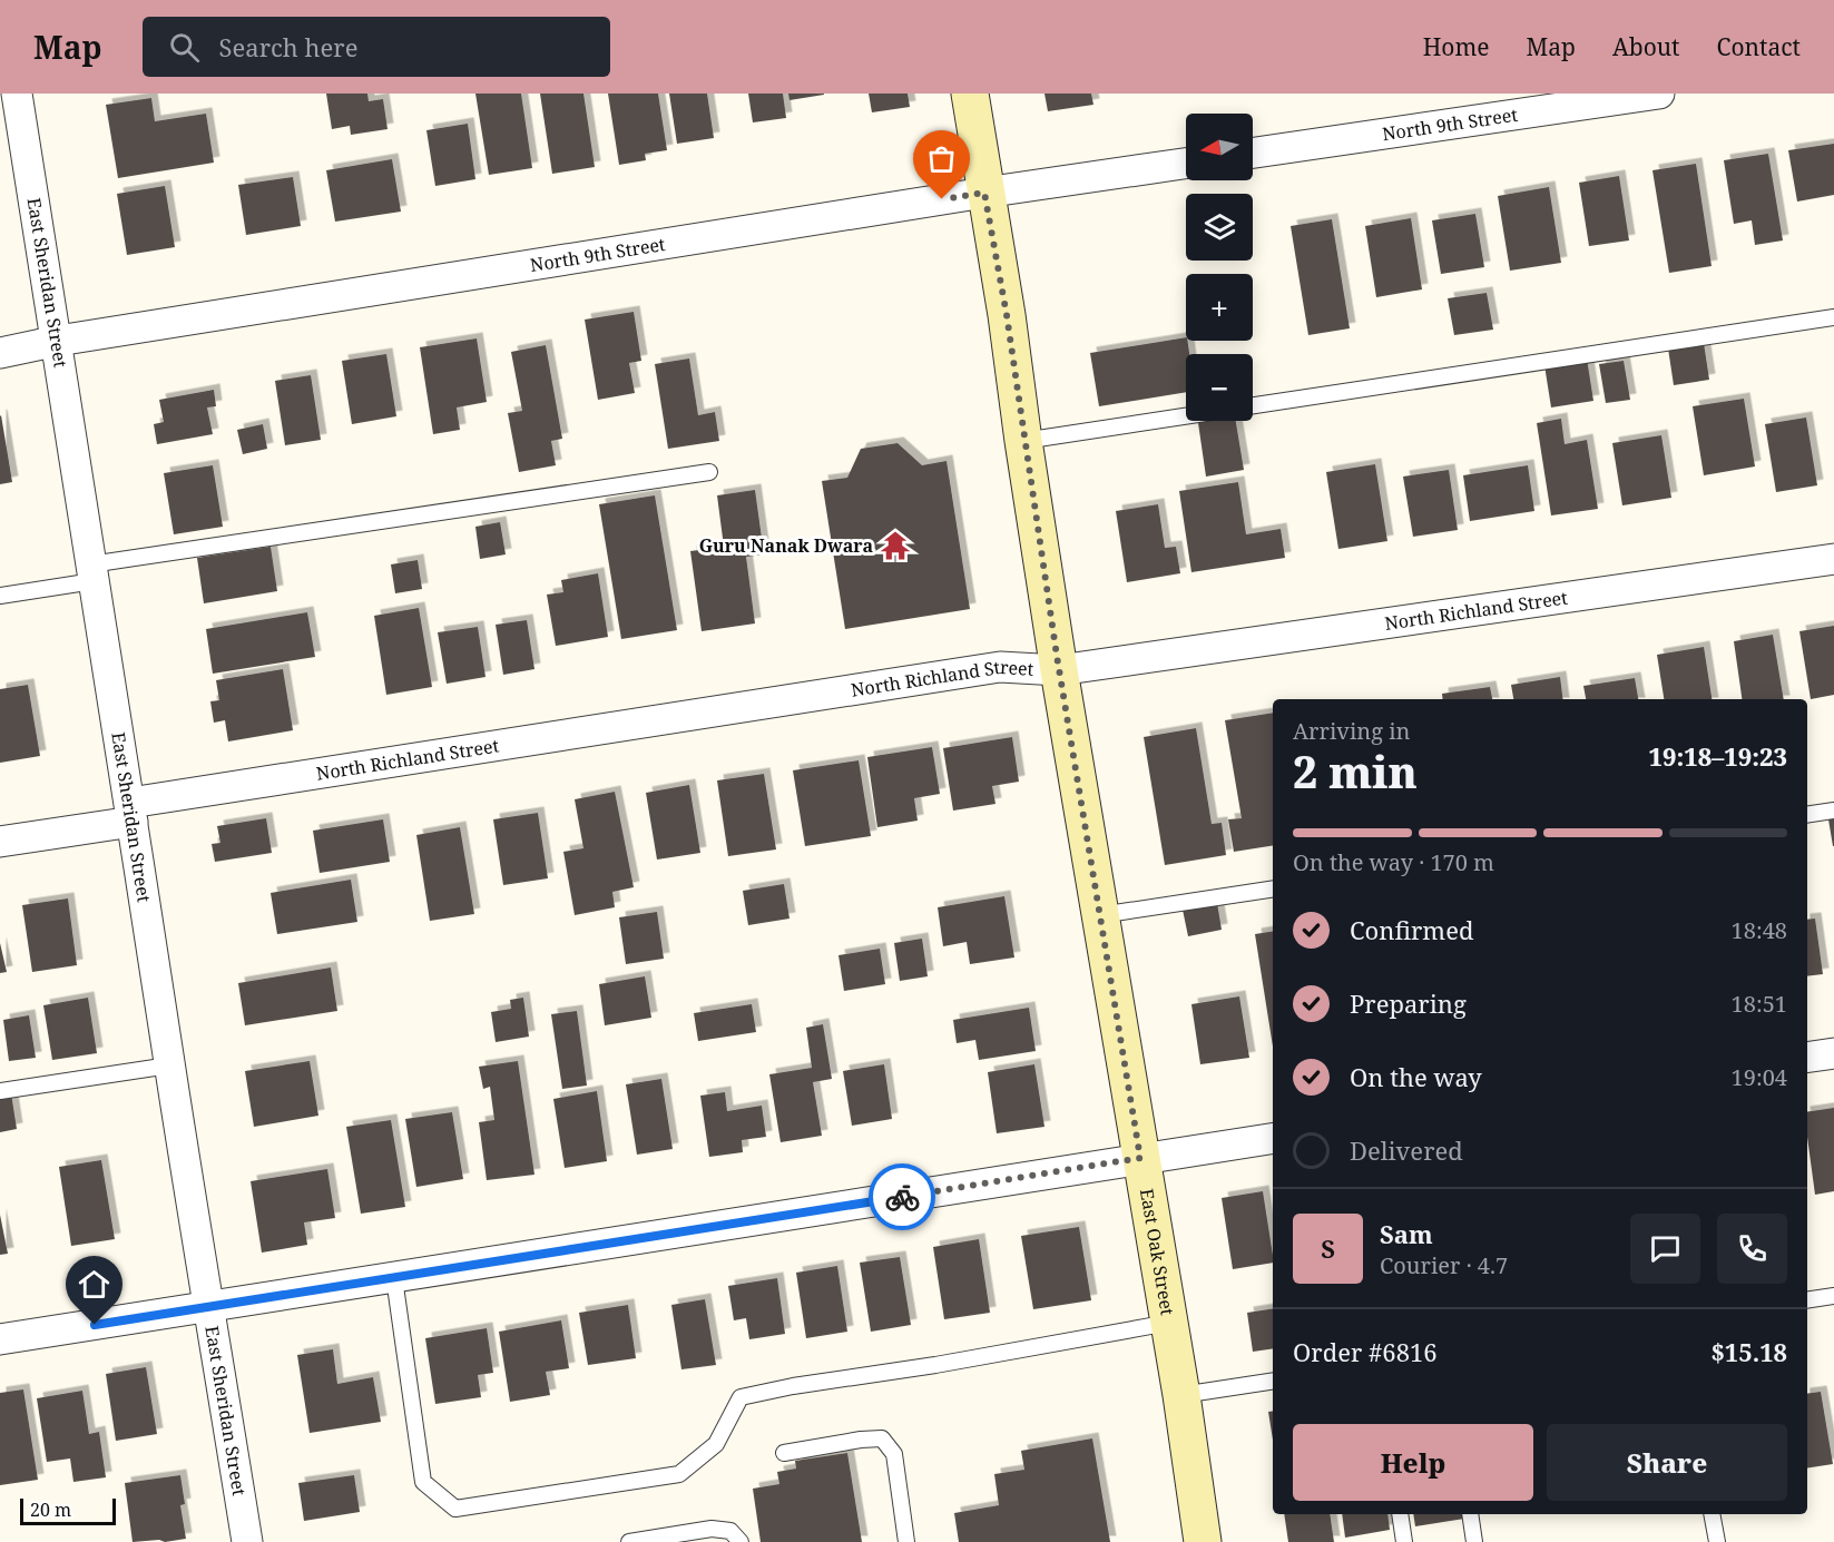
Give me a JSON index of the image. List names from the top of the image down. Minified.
{"streets":{"street":["North 9th Street","East Sheridan Street","North Richland Street","East Oak Street"]},"crossings":[["North 9th Street","East Sheridan Street"],["North 9th Street","East Oak Street"],["East Sheridan Street","North Richland Street"],["North Richland Street","East Oak Street"]],"places":{"temple":["Guru Nanak Dwara"]},"scale_bar":"20 m","north":"left","page":{"header":"Map","search":"Search here","nav":["Home","Map","About","Contact"],"map_buttons":["+","−"],"heading":["2 min","Arriving in","19:18–19:23"],"panel":["Sam","Courier · 4.7","Order #6816","$15.18"],"bar":"On the way · 170 m","list":[["Confirmed","18:48"],["Preparing","18:51"],["On the way","19:04"],"Delivered"],"round":"S","buttons":["Help","Share"],"scale":"20 m"}}
